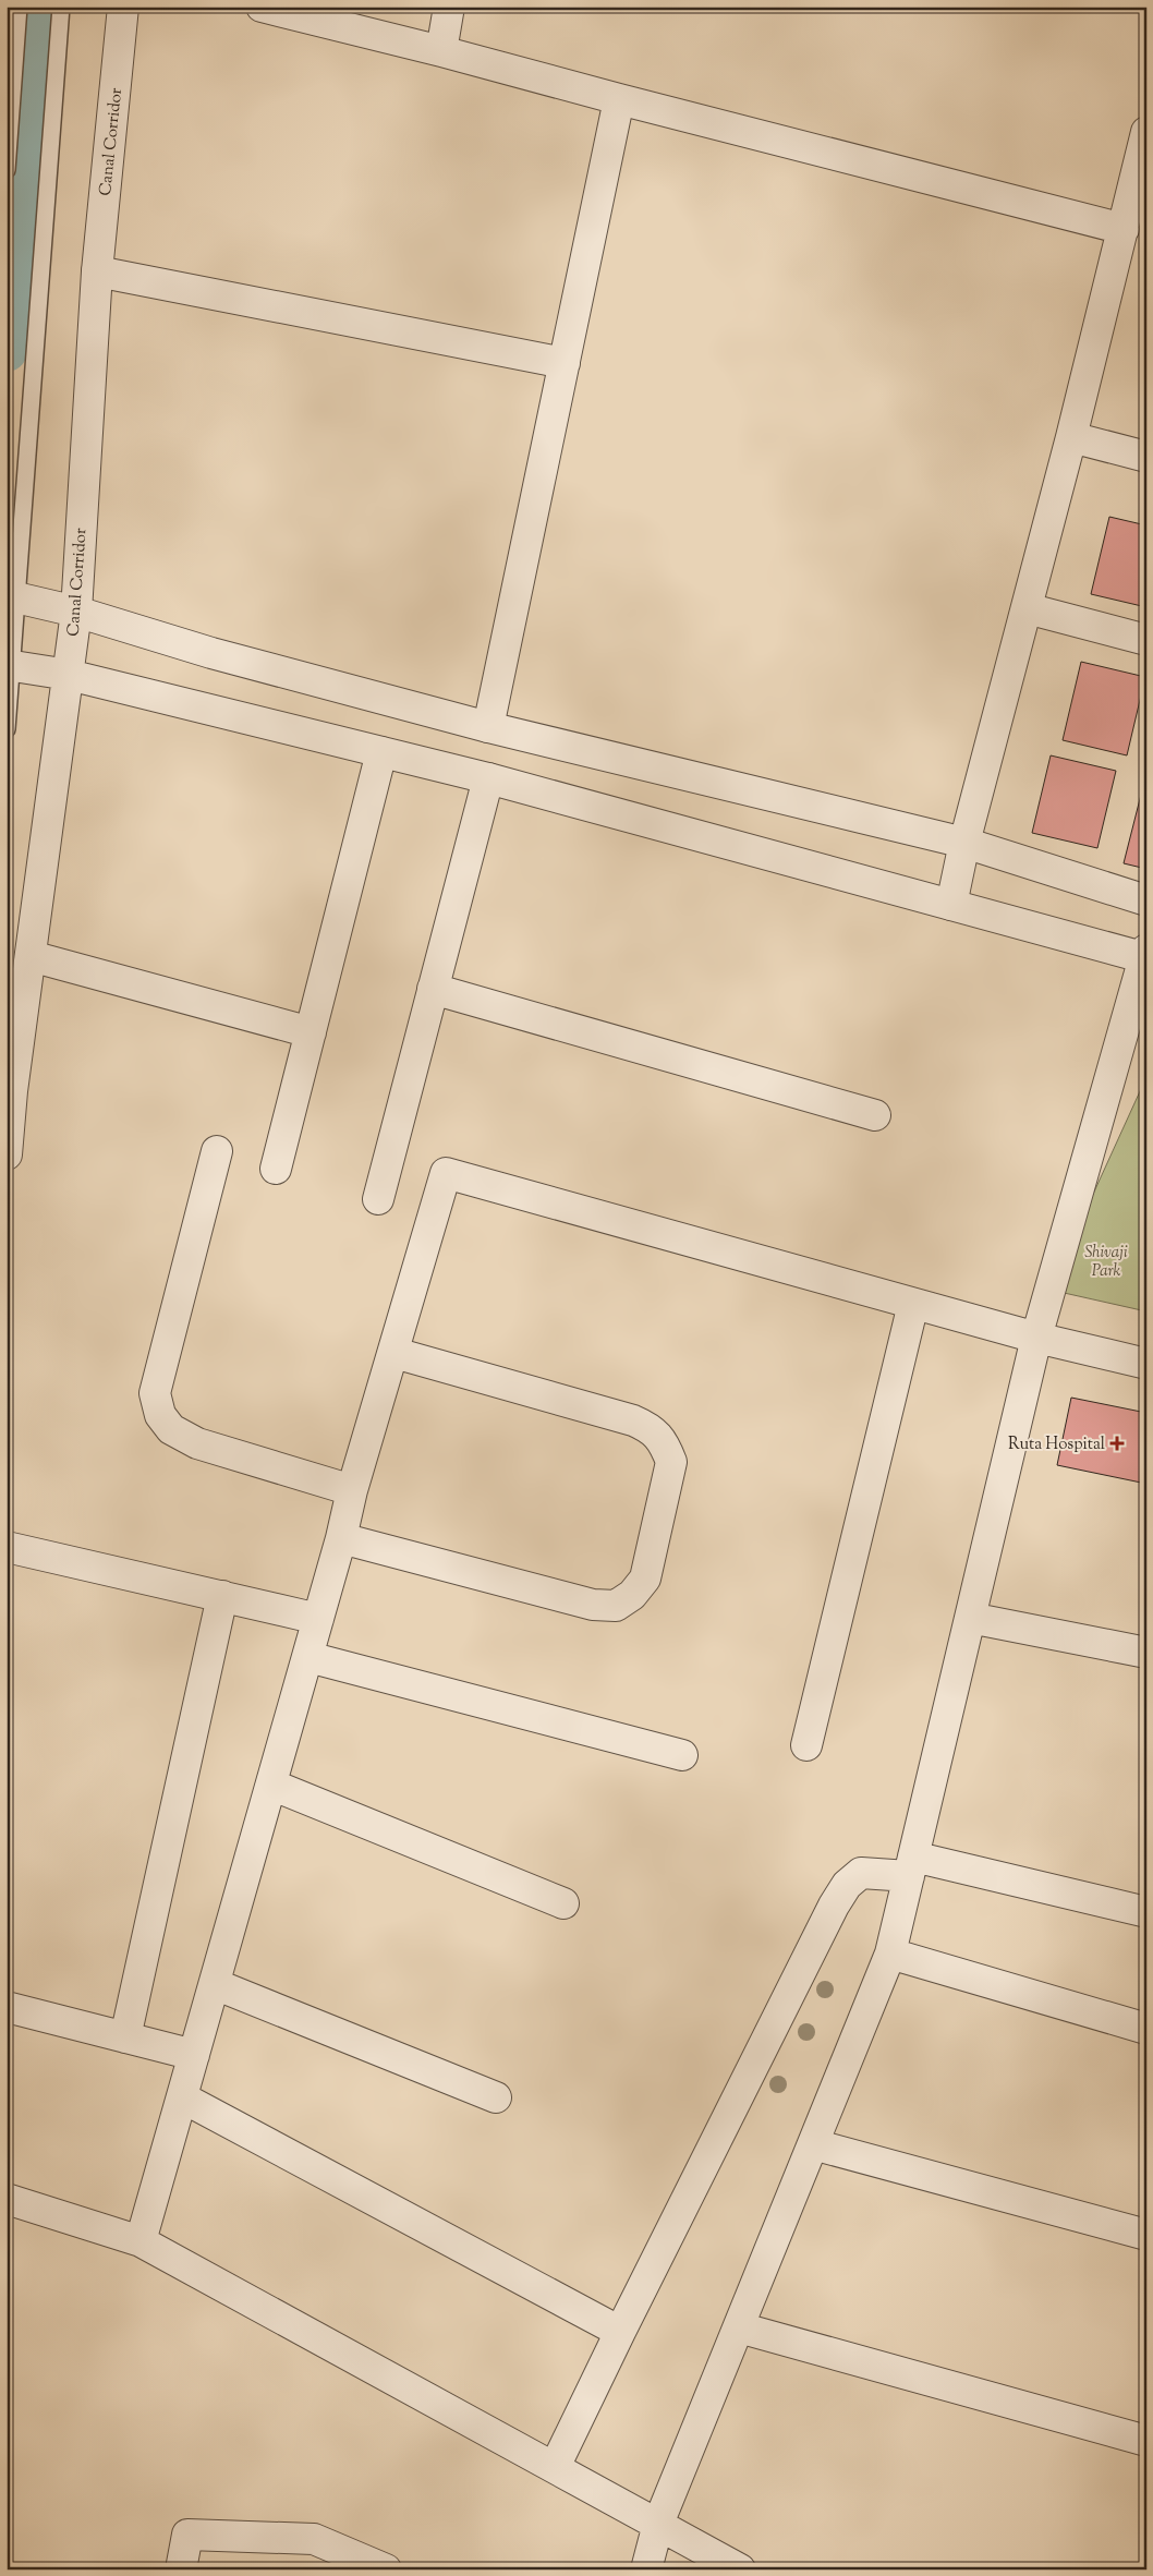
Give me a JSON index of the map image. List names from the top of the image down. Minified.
{"streets":{"street":["Canal Corridor"]},"parks":["Shivaji Park"],"places":{"health":["Ruta Hospital"]}}
